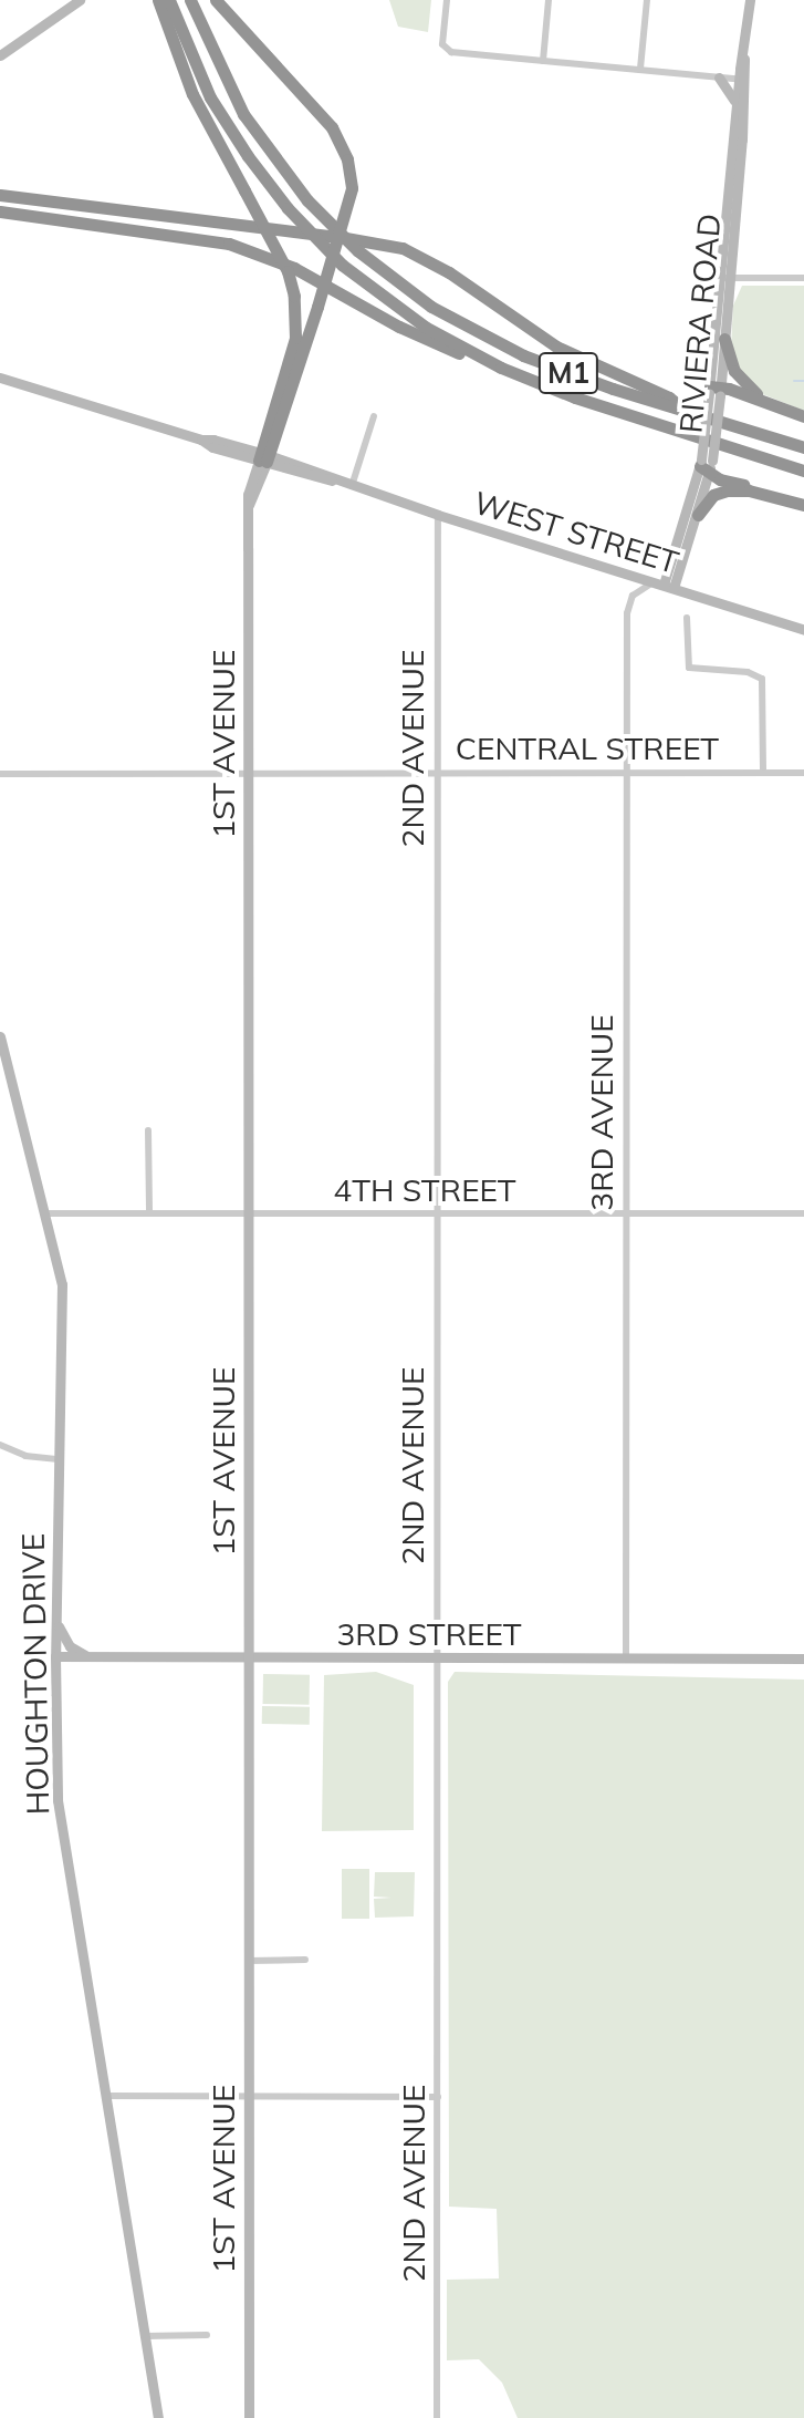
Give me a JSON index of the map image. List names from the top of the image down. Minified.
{"streets":{"highway":["M1"],"main road":["RIVIERA ROAD","WEST STREET","1ST AVENUE","3RD STREET","HOUGHTON DRIVE"],"street":["2ND AVENUE","CENTRAL STREET","3RD AVENUE","4TH STREET"]},"crossings":[["RIVIERA ROAD","WEST STREET"],["RIVIERA ROAD","3RD AVENUE"],["WEST STREET","1ST AVENUE"],["WEST STREET","2ND AVENUE"],["WEST STREET","3RD AVENUE"],["1ST AVENUE","CENTRAL STREET"],["1ST AVENUE","4TH STREET"],["1ST AVENUE","3RD STREET"],["2ND AVENUE","CENTRAL STREET"],["2ND AVENUE","4TH STREET"],["2ND AVENUE","3RD STREET"],["CENTRAL STREET","3RD AVENUE"],["3RD AVENUE","4TH STREET"],["3RD AVENUE","3RD STREET"],["4TH STREET","HOUGHTON DRIVE"],["3RD STREET","HOUGHTON DRIVE"]]}
